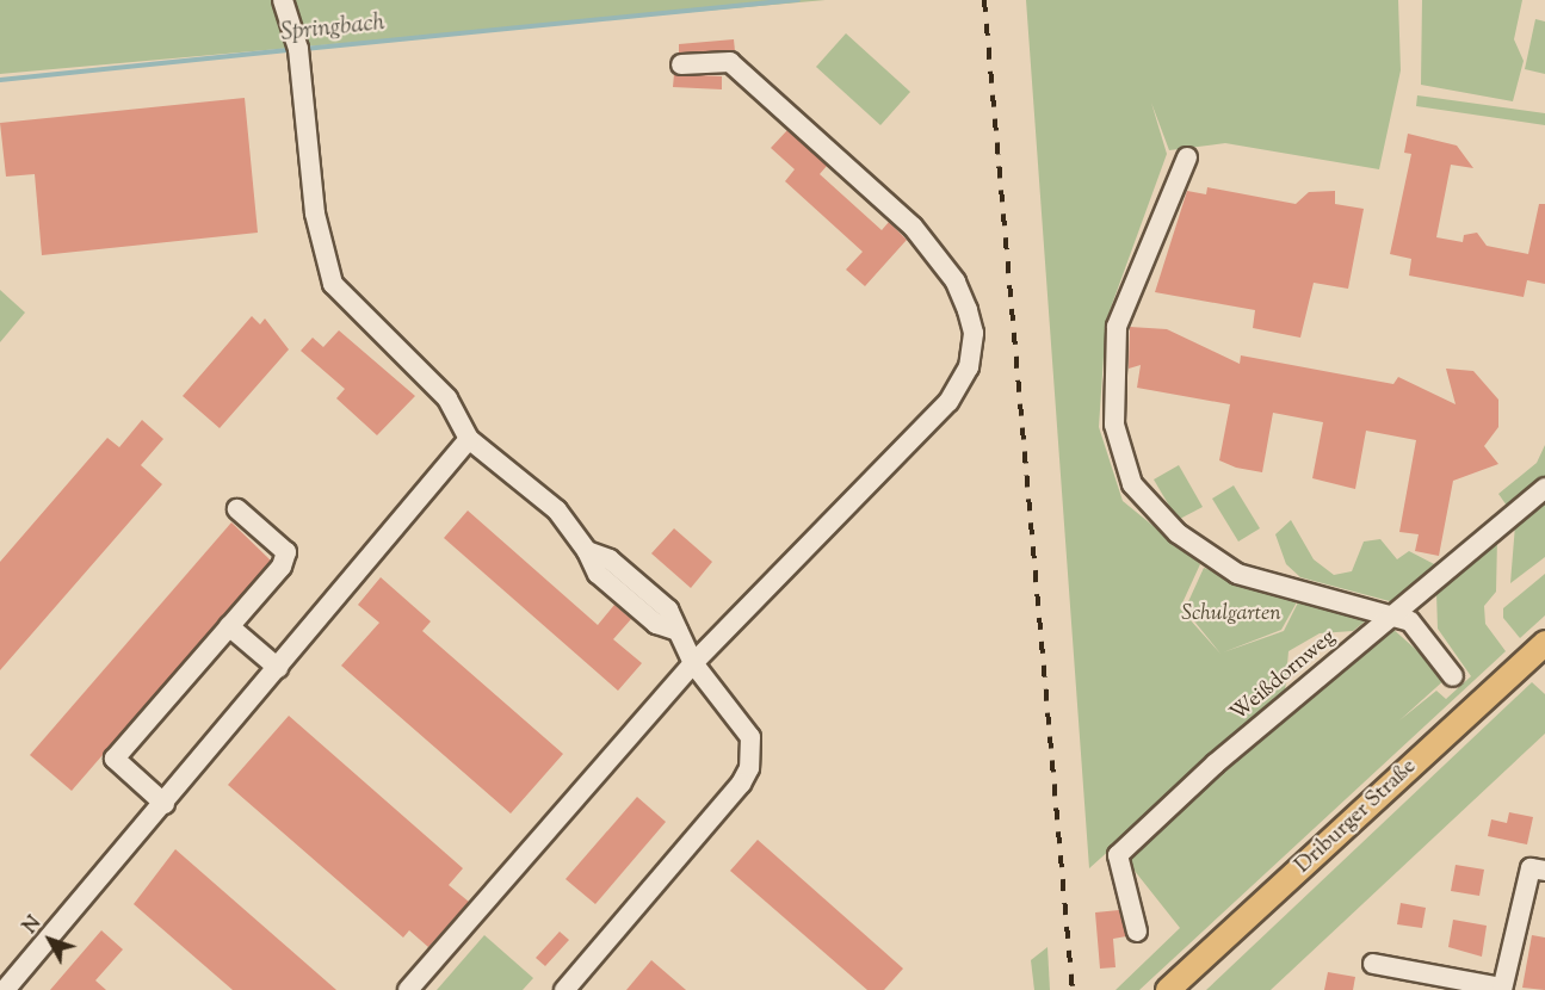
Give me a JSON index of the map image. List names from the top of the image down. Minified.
{"streets":{"main road":["Driburger Straße"],"street":["Weißdornweg"]},"water":["Springbach"],"parks":["Schulgarten"],"north":"top left"}
